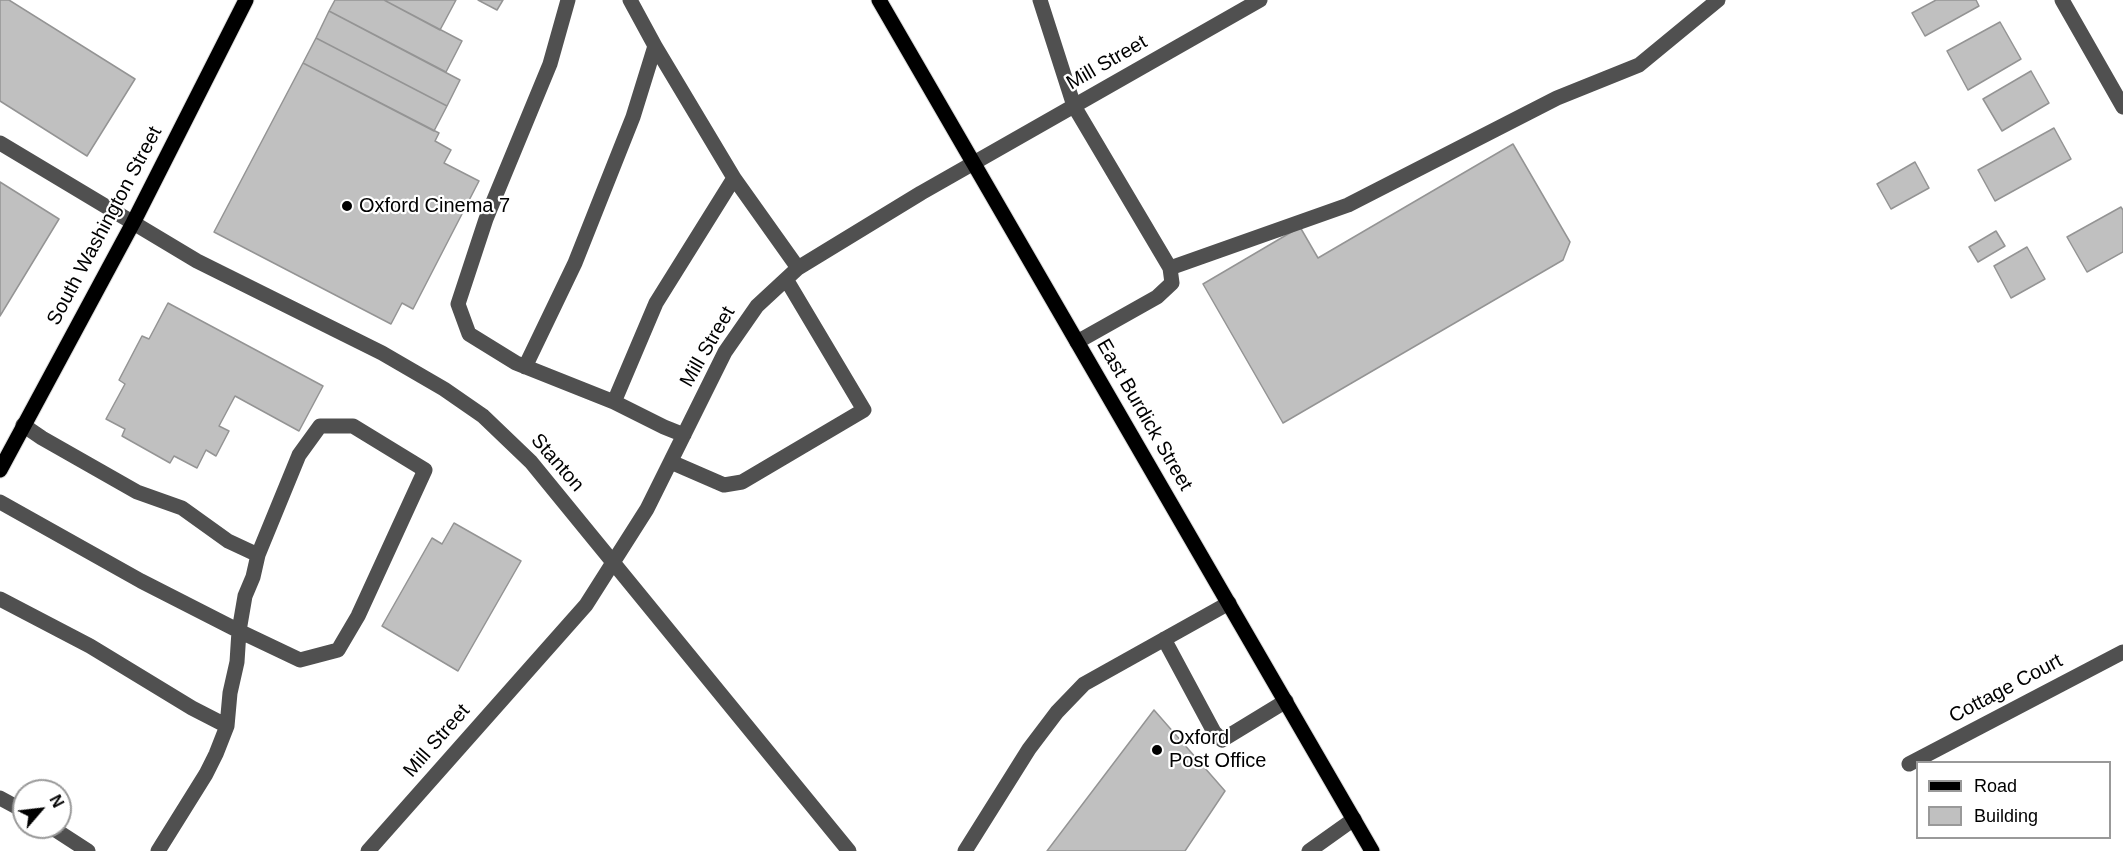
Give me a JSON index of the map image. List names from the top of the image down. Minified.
{"streets":{"main road":["South Washington Street","East Burdick Street"],"street":["Mill Street","Stanton","Cottage Court"]},"crossings":[["Mill Street","East Burdick Street"],["Mill Street","Stanton"],["South Washington Street","Stanton"]],"places":["Oxford Cinema 7","Oxford Post Office"],"legend":["Road","Building"],"north":"top right"}
